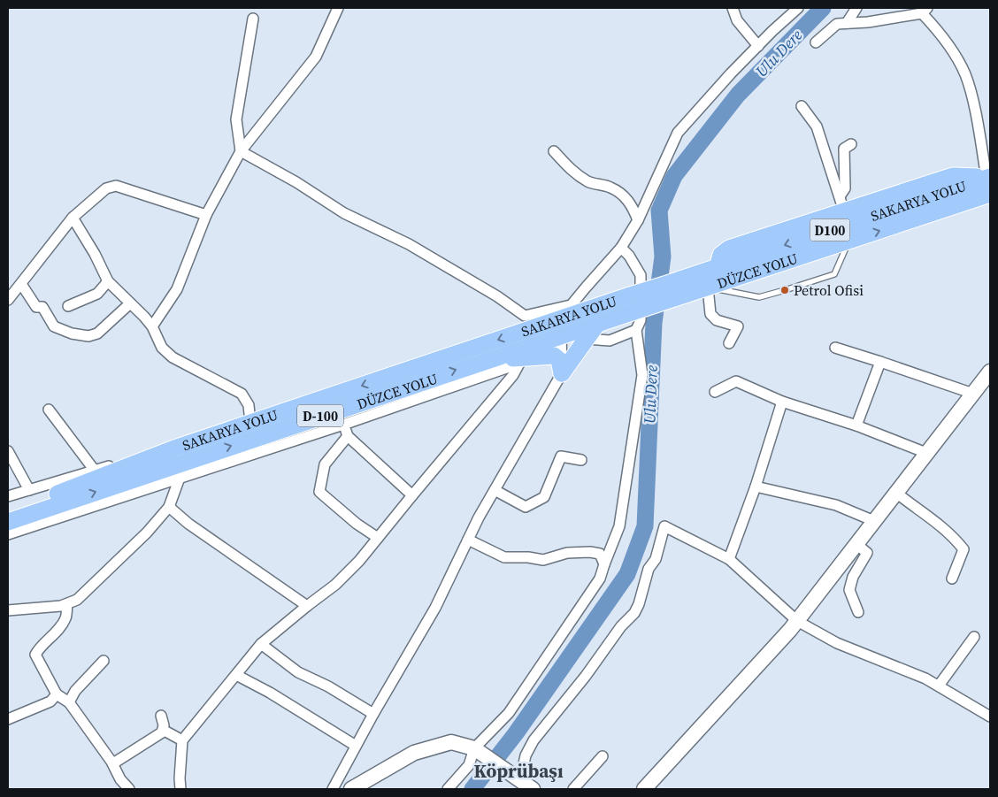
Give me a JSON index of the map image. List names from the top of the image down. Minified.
{"streets":{"highway":["SAKARYA YOLU","D100","DÜZCE YOLU","D-100"]},"crossings":[["SAKARYA YOLU","D100"],["SAKARYA YOLU","DÜZCE YOLU"],["D100","DÜZCE YOLU"]],"one_way":["DÜZCE YOLU"],"districts":["Köprübaşı"],"water":["Ulu Dere"],"places":["Petrol Ofisi"]}
